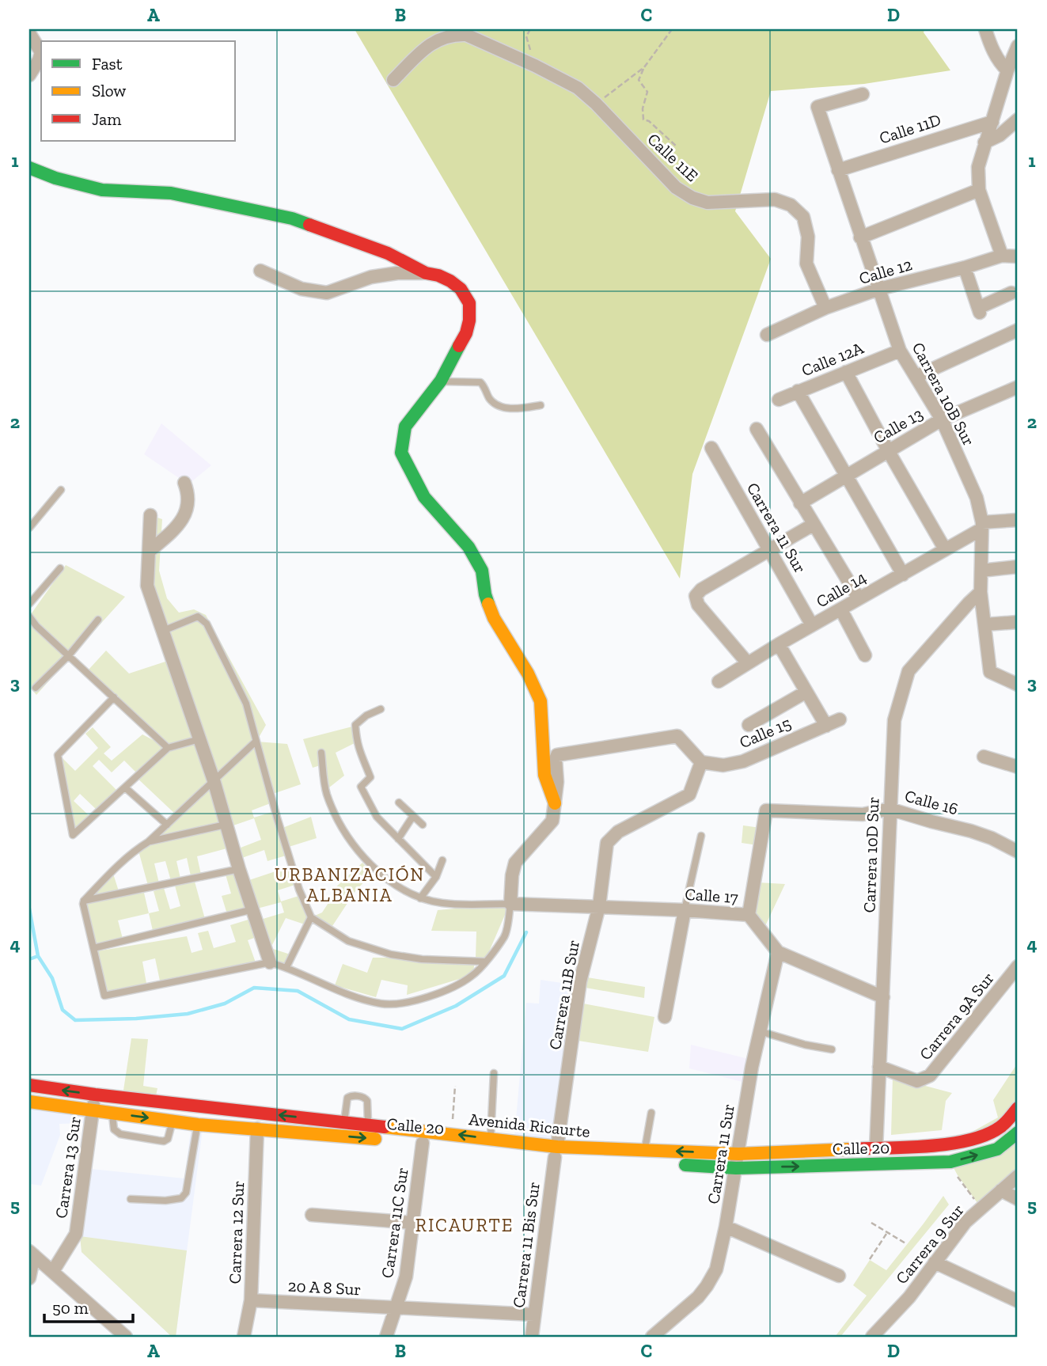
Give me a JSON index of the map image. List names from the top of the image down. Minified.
{"streets":{"main road":["Avenida Ricaurte","Calle 20"],"street":["Calle 11D","Calle 11E","Calle 12","Calle 12A","Carrera 10B Sur","Calle 13","Carrera 11 Sur","Calle 14","Calle 15","Calle 16","Carrera 10D Sur","Calle 17","Carrera 11B Sur","Carrera 9A Sur","Carrera 13 Sur","Carrera 11C Sur","Carrera 12 Sur","Carrera 9 Sur","Carrera 11 Bis Sur","20 A 8 Sur"]},"crossings":[["Calle 11D","Carrera 10B Sur"],["Calle 11E","Calle 12"],["Calle 12","Carrera 10B Sur"],["Calle 12A","Carrera 10B Sur"],["Carrera 10B Sur","Calle 13"],["Carrera 10B Sur","Calle 14"],["Carrera 10B Sur","Carrera 10D Sur"],["Carrera 11 Sur","Calle 14"],["Carrera 11 Sur","Calle 17"],["Carrera 11 Sur","Avenida Ricaurte"],["Carrera 11 Sur","Calle 20"],["Calle 15","Carrera 11B Sur"],["Calle 16","Carrera 10D Sur"],["Calle 16","Calle 17"],["Carrera 10D Sur","Calle 17"],["Carrera 10D Sur","Carrera 9A Sur"],["Carrera 10D Sur","Avenida Ricaurte"],["Calle 17","Carrera 11B Sur"],["Carrera 11B Sur","Avenida Ricaurte"],["Carrera 11B Sur","Calle 20"],["Carrera 11B Sur","Carrera 11 Bis Sur"],["Avenida Ricaurte","Calle 20"],["Avenida Ricaurte","Carrera 13 Sur"],["Avenida Ricaurte","Carrera 11 Bis Sur"],["Calle 20","Carrera 13 Sur"],["Calle 20","Carrera 11C Sur"],["Calle 20","Carrera 12 Sur"],["Calle 20","Carrera 11 Bis Sur"],["Carrera 11C Sur","20 A 8 Sur"],["Carrera 12 Sur","20 A 8 Sur"],["Carrera 11 Bis Sur","20 A 8 Sur"]],"one_way":["Avenida Ricaurte","Calle 20"],"districts":["URBANIZACIÓN ALBANIA","RICAURTE"],"legend":["Fast","Slow","Jam"],"scale_bar":"50 m","grid":{"columns":["A","B","C","D"],"rows":["1","2","3","4","5"]}}
